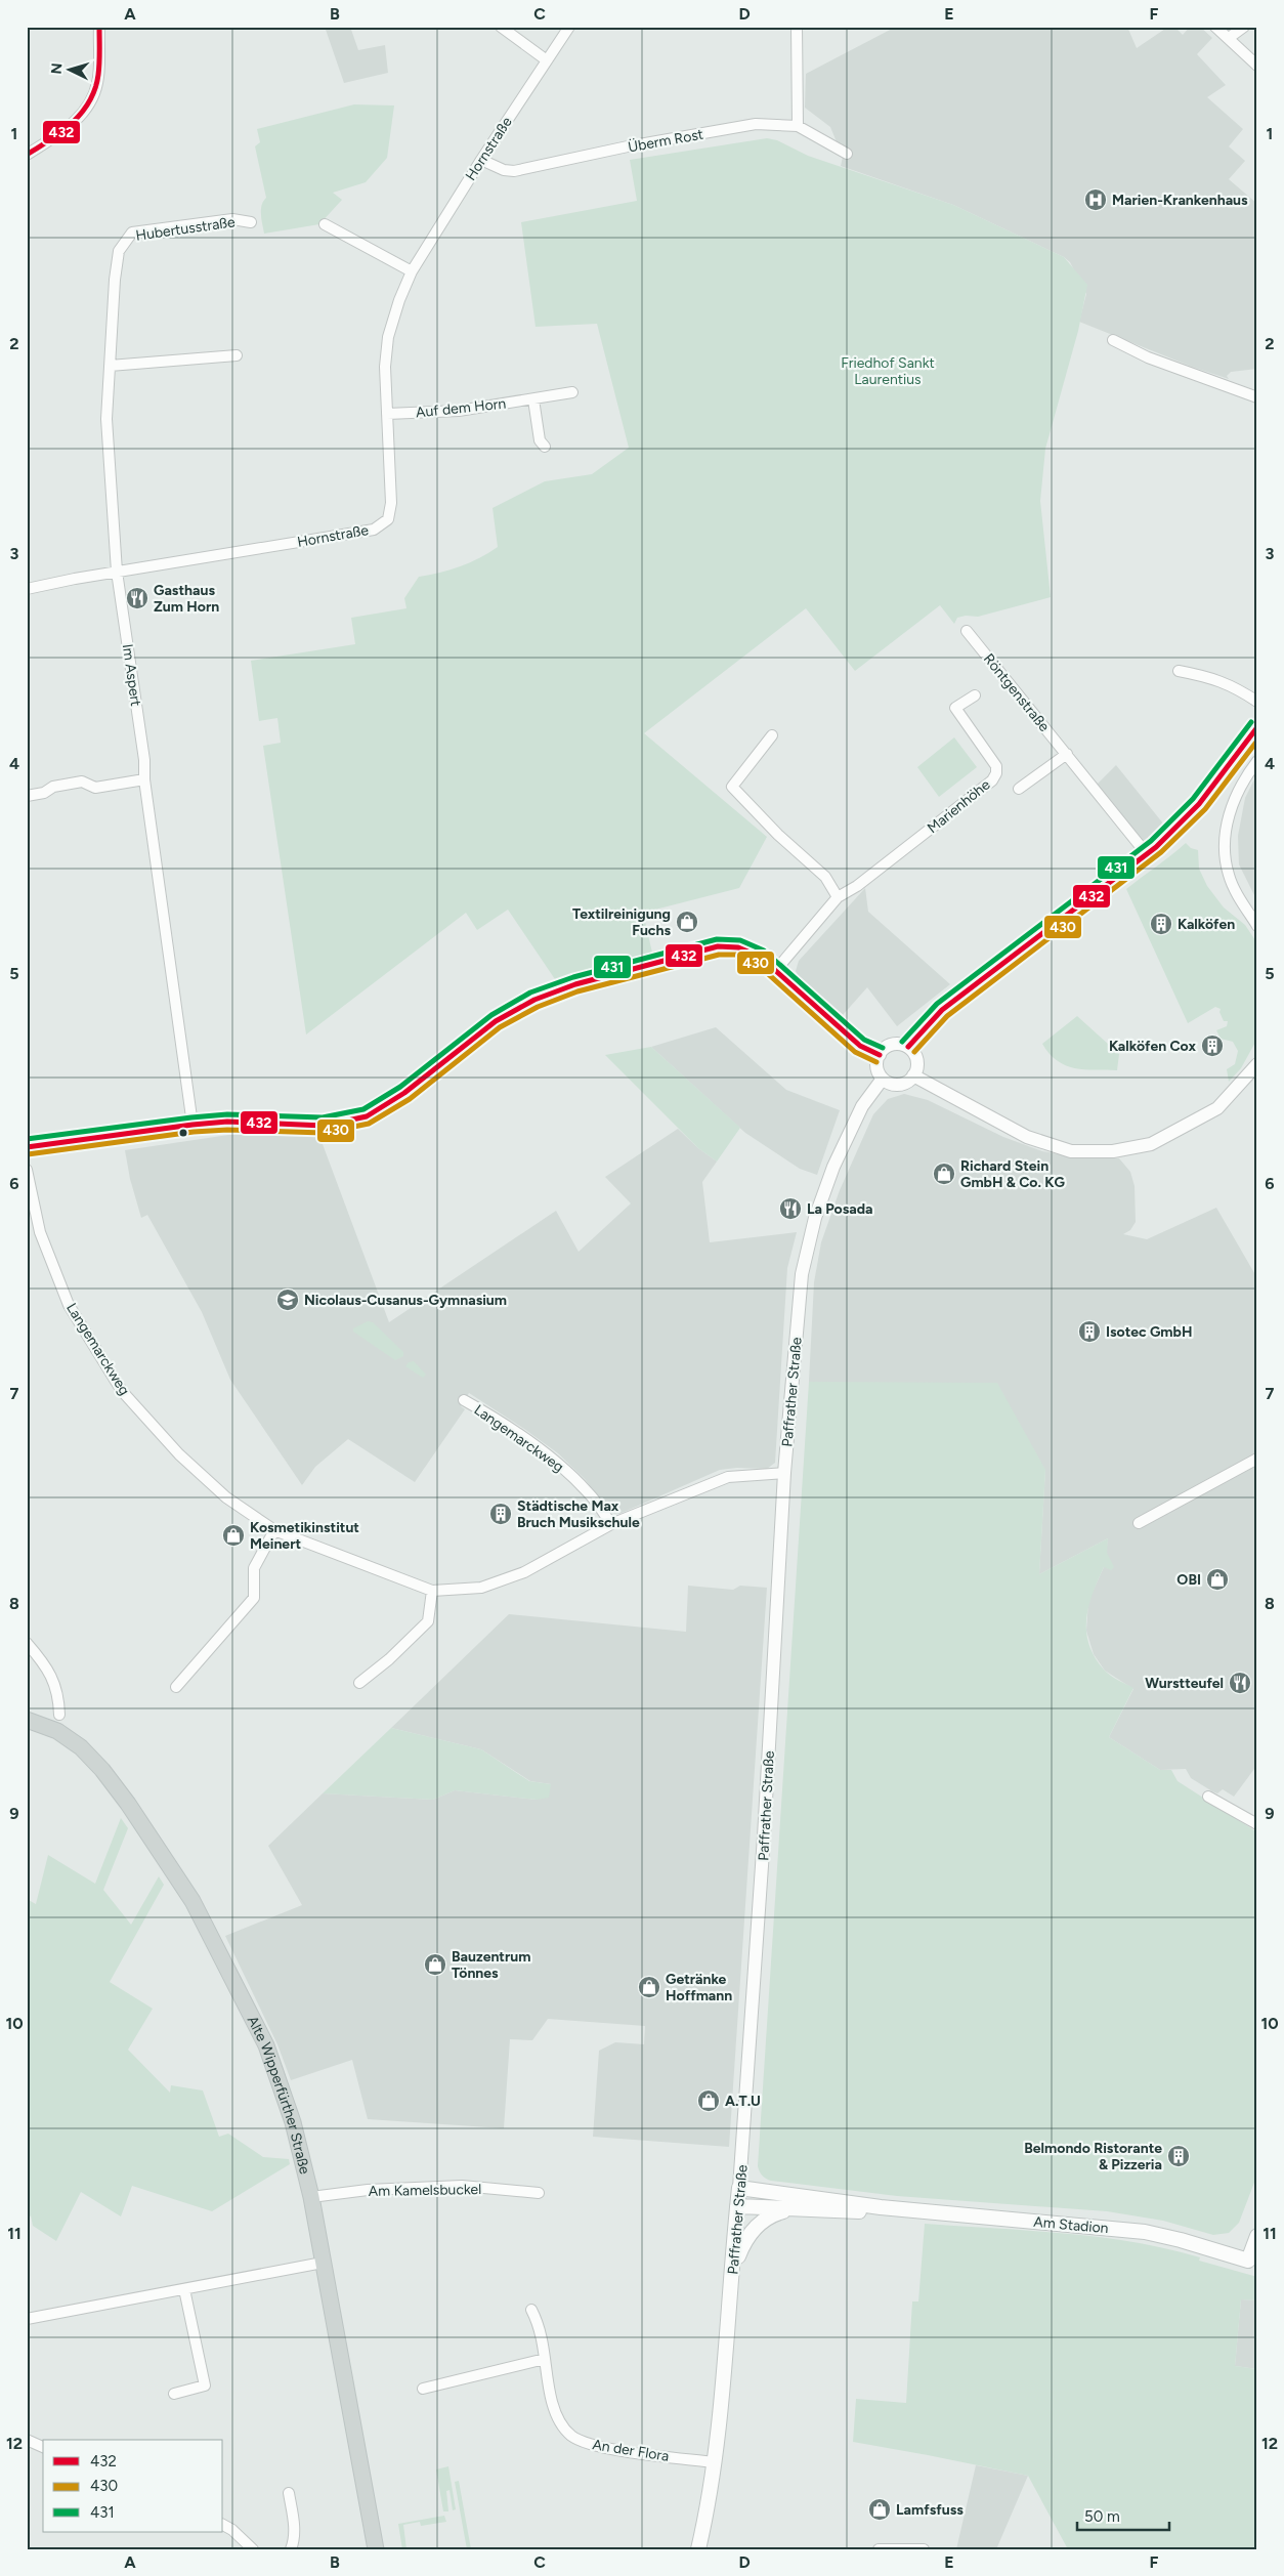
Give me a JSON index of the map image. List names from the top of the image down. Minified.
{"streets":{"main road":["Paffrather Straße","Alte Wipperfürther Straße","Am Stadion"],"street":["Überm Rost","Hornstraße","Hubertusstraße","Auf dem Horn","Im Aspert","Röntgenstraße","Marienhöhe","Langemarckweg","Am Kamelsbuckel","An der Flora"]},"crossings":[["Überm Rost","Hornstraße"],["Hornstraße","Hubertusstraße"],["Hornstraße","Auf dem Horn"],["Hornstraße","Im Aspert"],["Hubertusstraße","Im Aspert"],["Langemarckweg","Paffrather Straße"],["Paffrather Straße","Am Stadion"],["Paffrather Straße","An der Flora"],["Alte Wipperfürther Straße","Am Kamelsbuckel"]],"parks":["Friedhof Sankt Laurentius"],"places":{"hospital":["Marien-Krankenhaus"],"restaurant":["Gasthaus Zum Horn","La Posada","Wurstteufel"],"shop":["Textilreinigung Fuchs","Richard Stein GmbH & Co. KG","Kosmetikinstitut Meinert","OBI","Bauzentrum Tönnes","Getränke Hoffmann","A.T.U","Lamfsfuss"],"building":["Kalköfen","Kalköfen Cox","Isotec GmbH","Städtische Max Bruch Musikschule","Belmondo Ristorante & Pizzeria"],"school or university":["Nicolaus-Cusanus-Gymnasium"]},"lines":["transit line 432","transit line 431","transit line 430"],"legend":["432","430","431"],"scale_bar":"50 m","north":"left","grid":{"columns":["A","B","C","D","E","F"],"rows":["1","2","3","4","5","6","7","8","9","10","11","12"]}}
